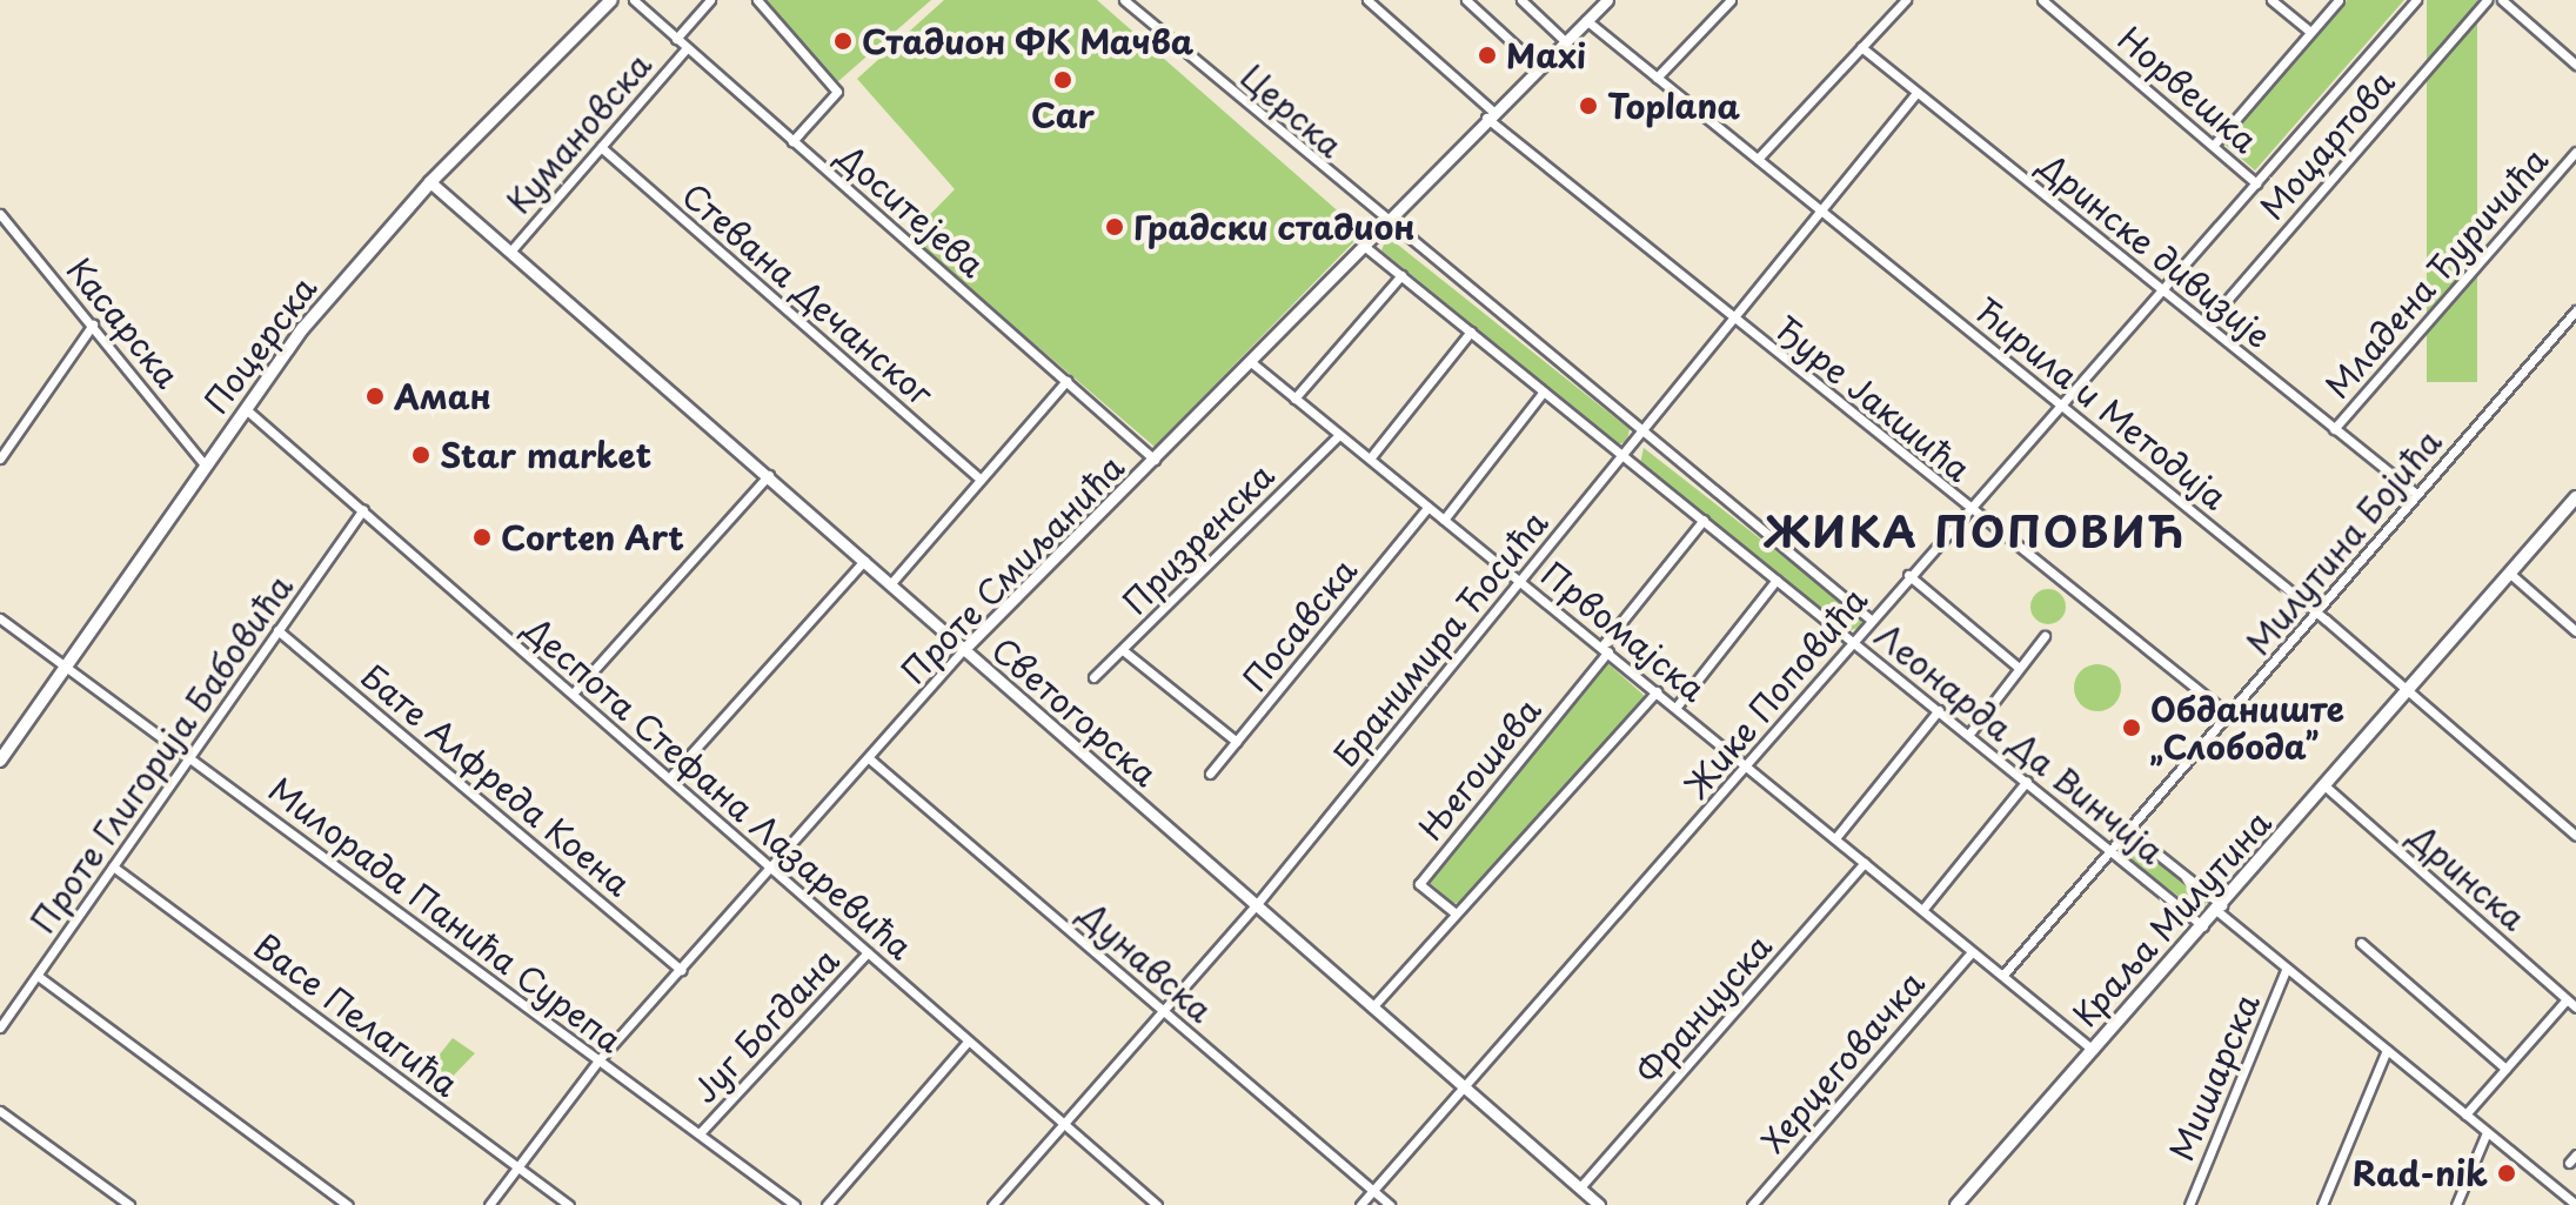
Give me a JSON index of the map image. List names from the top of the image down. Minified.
{"streets":{"main road":["Поцерска","Краља Милутина"],"street":["Норвешка","Церска","Кумановска","Моцартова","Доситејева","Дринске дивизије","Младена Ђуричића","Стевана Дечанског","Касарска","Ђуре Јакшића","Ћирила и Методија","Призренска","Милутина Бојића","Проте Смиљанића","Посавска","Првомајска","Бранимира Ћосића","Жике Поповића","Светогорска","Леонарда Да Винчија","Проте Глигорија Бабовића","Његошева","Бате Алфреда Коена","Деспота Стефана Лазаревића","Дринска","Милорада Панића Сурепа","Дунавска","Француска","Васе Пелагића","Југ Богдана","Херцеговачка","Мишарска"]},"crossings":[["Норвешка","Жике Поповића"],["Церска","Проте Смиљанића"],["Церска","Леонарда Да Винчија"],["Кумановска","Доситејева"],["Кумановска","Стевана Дечанског"],["Кумановска","Светогорска"],["Моцартова","Дринске дивизије"],["Доситејева","Проте Смиљанића"],["Дринске дивизије","Младена Ђуричића"],["Дринске дивизије","Милутина Бојића"],["Дринске дивизије","Бранимира Ћосића"],["Дринске дивизије","Жике Поповића"],["Касарска","Поцерска"],["Поцерска","Светогорска"],["Поцерска","Деспота Стефана Лазаревића"],["Поцерска","Милорада Панића Сурепа"],["Ђуре Јакшића","Милутина Бојића"],["Ђуре Јакшића","Проте Смиљанића"],["Ђуре Јакшића","Бранимира Ћосића"],["Ђуре Јакшића","Жике Поповића"],["Ћирила и Методија","Милутина Бојића"],["Ћирила и Методија","Проте Смиљанића"],["Ћирила и Методија","Бранимира Ћосића"],["Ћирила и Методија","Жике Поповића"],["Ћирила и Методија","Краља Милутина"],["Призренска","Првомајска"],["Милутина Бојића","Првомајска"],["Милутина Бојића","Леонарда Да Винчија"],["Проте Смиљанића","Првомајска"],["Проте Смиљанића","Светогорска"],["Проте Смиљанића","Леонарда Да Винчија"],["Проте Смиљанића","Бате Алфреда Коена"],["Проте Смиљанића","Деспота Стефана Лазаревића"],["Проте Смиљанића","Милорада Панића Сурепа"],["Проте Смиљанића","Дунавска"],["Проте Смиљанића","Васе Пелагића"],["Посавска","Првомајска"],["Првомајска","Бранимира Ћосића"],["Првомајска","Жике Поповића"],["Првомајска","Његошева"],["Првомајска","Краља Милутина"],["Првомајска","Француска"],["Првомајска","Херцеговачка"],["Бранимира Ћосића","Светогорска"],["Бранимира Ћосића","Леонарда Да Винчија"],["Бранимира Ћосића","Деспота Стефана Лазаревића"],["Бранимира Ћосића","Дунавска"],["Жике Поповића","Светогорска"],["Жике Поповића","Леонарда Да Винчија"],["Жике Поповића","Дунавска"],["Светогорска","Француска"],["Леонарда Да Винчија","Краља Милутина"],["Леонарда Да Винчија","Мишарска"],["Проте Глигорија Бабовића","Бате Алфреда Коена"],["Проте Глигорија Бабовића","Деспота Стефана Лазаревића"],["Проте Глигорија Бабовића","Милорада Панића Сурепа"],["Проте Глигорија Бабовића","Васе Пелагића"],["Деспота Стефана Лазаревића","Југ Богдана"],["Дринска","Краља Милутина"],["Милорада Панића Сурепа","Југ Богдана"]],"districts":["ЖИКА ПОПОВИЋ"],"places":["Стадион ФК Мачва","Maxi","Car","Toplana","Градски стадион","Аман","Star market","Corten Art","Обданиште „Слобода”","Rad-nik"]}
